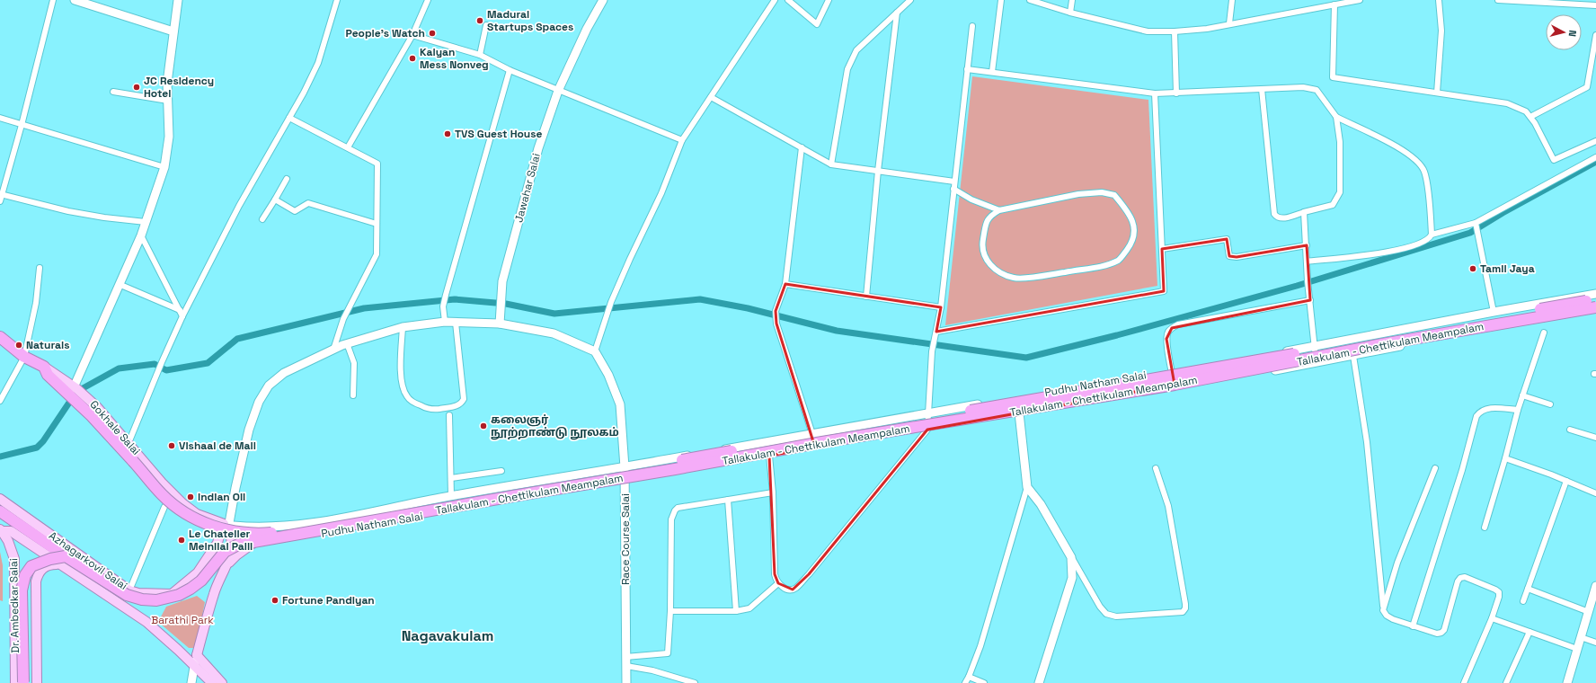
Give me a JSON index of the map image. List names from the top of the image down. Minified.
{"streets":{"highway":["Tallakulam - Chettikulam Meampalam","Gokhale Salai"],"main road":["Jawahar Salai","Pudhu Natham Salai","Race Course Salai","Azhagarkovil Salai","Dr. Ambedkar Salai"]},"crossings":[["Tallakulam - Chettikulam Meampalam","Gokhale Salai"],["Tallakulam - Chettikulam Meampalam","Azhagarkovil Salai"],["Tallakulam - Chettikulam Meampalam","Dr. Ambedkar Salai"],["Pudhu Natham Salai","Gokhale Salai"],["Pudhu Natham Salai","Race Course Salai"],["Pudhu Natham Salai","Azhagarkovil Salai"],["Gokhale Salai","Azhagarkovil Salai"],["Azhagarkovil Salai","Dr. Ambedkar Salai"]],"districts":["Nagavakulam"],"parks":["Barathi Park"],"places":["Madurai Startups Spaces","People's Watch","Kalyan Mess Nonveg","JC Residency Hotel","TVS Guest House","Tamil Jaya","Naturals","கலைஞர் நூற்றாண்டு நூலகம்","Vishaal de Mall","Indian Oil","Le Chatelier Melnilai Palli","Fortune Pandiyan"],"north":"right"}
